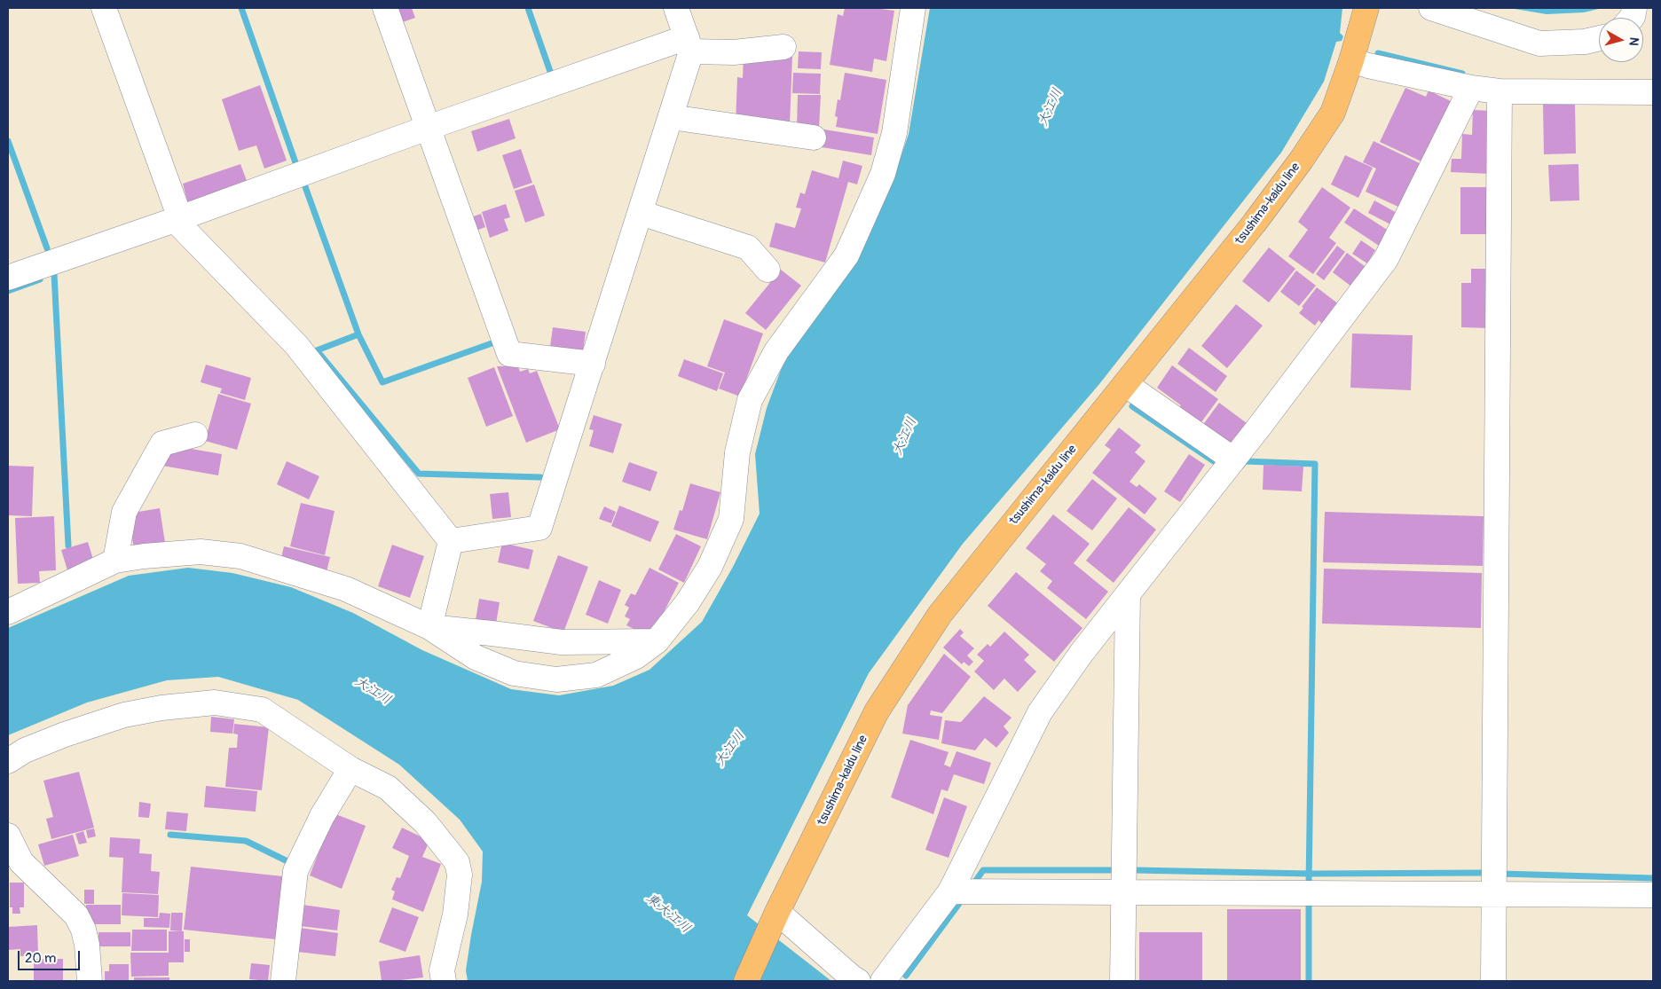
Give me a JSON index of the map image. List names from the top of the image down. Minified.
{"streets":{"main road":["tsushima-kaidu line"]},"water":["大江川","東大江川"],"scale_bar":"20 m","north":"right"}
